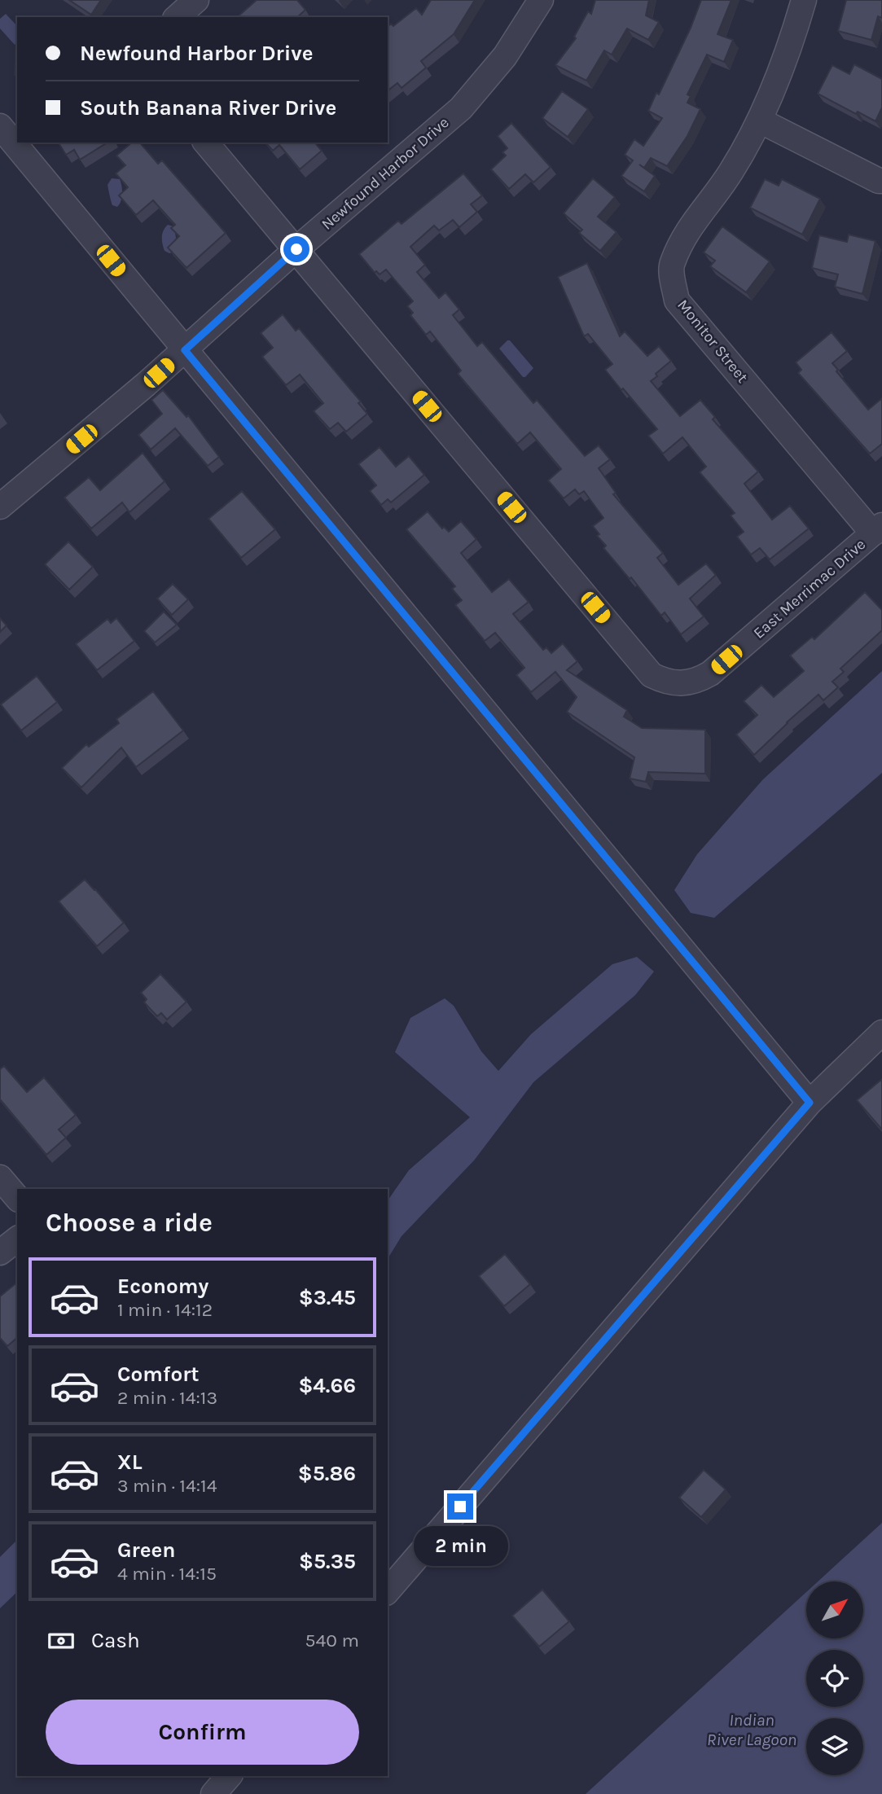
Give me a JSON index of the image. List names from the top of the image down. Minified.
{"streets":{"street":["Newfound Harbor Drive","Monitor Street","East Merrimac Drive"]},"crossings":[["Newfound Harbor Drive","East Merrimac Drive"],["Monitor Street","East Merrimac Drive"]],"water":["Indian River Lagoon"],"north":"top right","page":{"banner":["Newfound Harbor Drive","South Banana River Drive"],"heading":"Choose a ride","list":[{"name":"Economy","note":"1 min · 14:12","value":"$3.45"},{"name":"Comfort","note":"2 min · 14:13","value":"$4.66"},{"name":"XL","note":"3 min · 14:14","value":"$5.86"},{"name":"Green","note":"4 min · 14:15","value":"$5.35"}],"bubble":"2 min","pay":["Cash","540 m"],"buttons":"Confirm"}}
